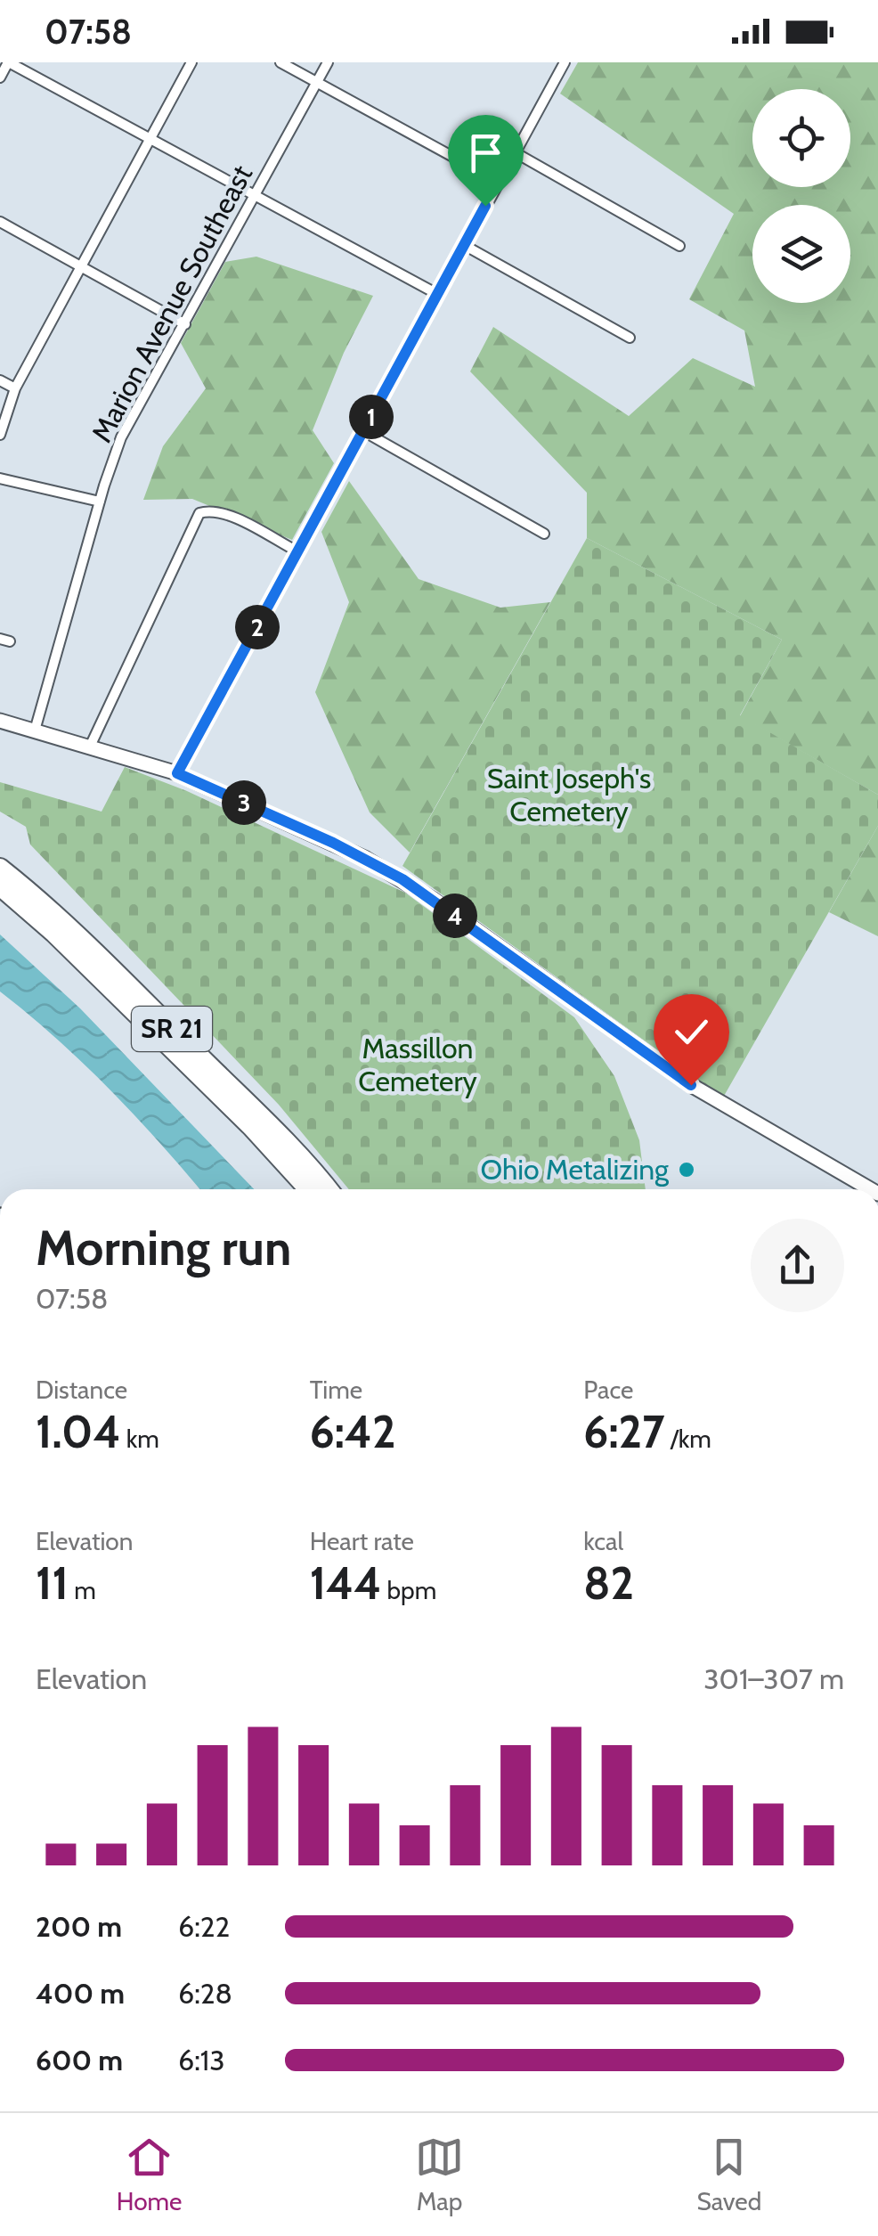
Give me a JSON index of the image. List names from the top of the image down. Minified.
{"streets":{"highway":["SR 21"],"street":["Marion Avenue Southeast"]},"parks":["Saint Joseph's Cemetery","Massillon Cemetery"],"places":["Ohio Metalizing"],"page":{"status":"07:58","pins":["1","2","3","4"],"heading":["Morning run","07:58"],"stats":[["Distance","1.04 km"],["Time","6:42"],["Pace","6:27 /km"],["Elevation","11 m"],["Heart rate","144 bpm"],["kcal","82"]],"chart":["Elevation","301–307 m"],"list":[{"name":"200 m","note":"6:22"},{"name":"400 m","note":"6:28"},{"name":"600 m","note":"6:13"}],"tabs":["Home","Map","Saved"]}}
